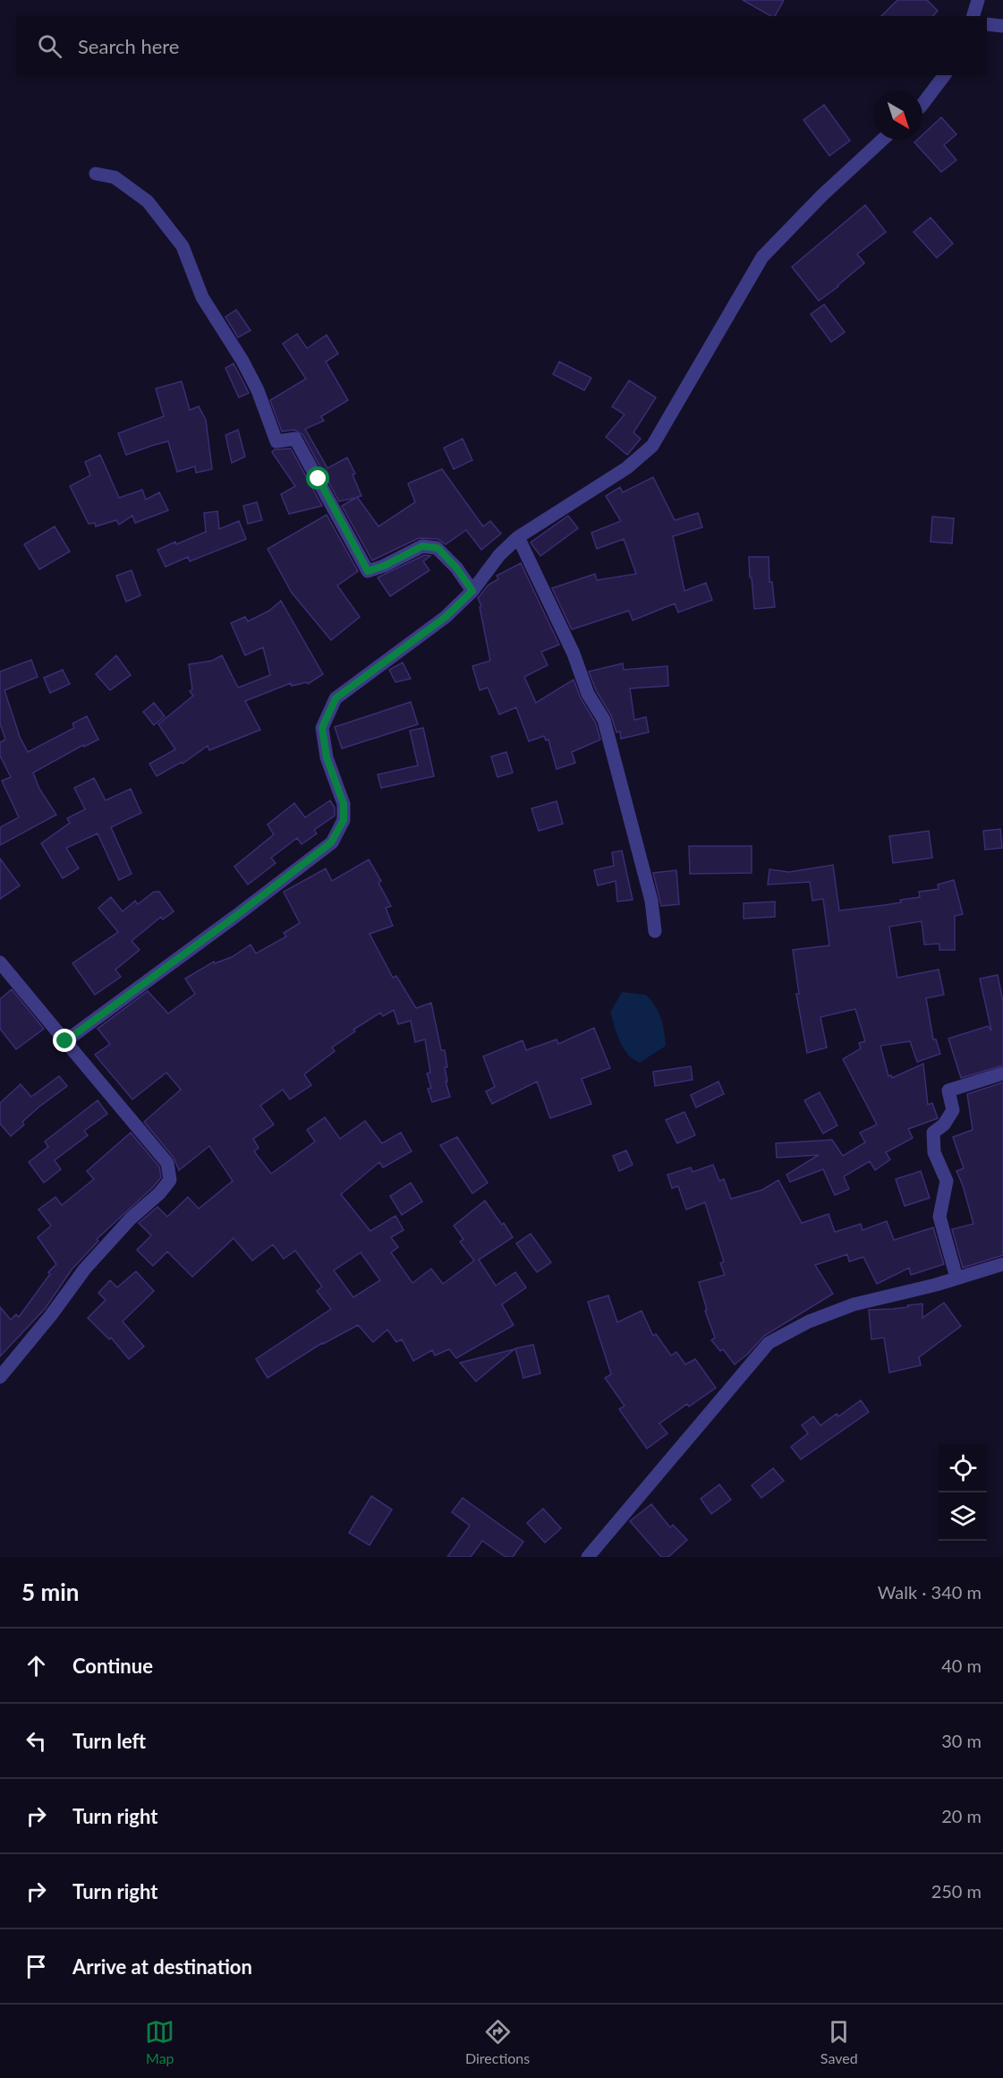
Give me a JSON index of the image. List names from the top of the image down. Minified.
{"north":"bottom right","page":{"search":"Search here","heading":["5 min","Walk · 340 m"],"list":[["Continue","40 m"],["Turn left","30 m"],["Turn right","20 m"],["Turn right","250 m"],"Arrive at destination"],"nav":["Map","Directions","Saved"]}}
